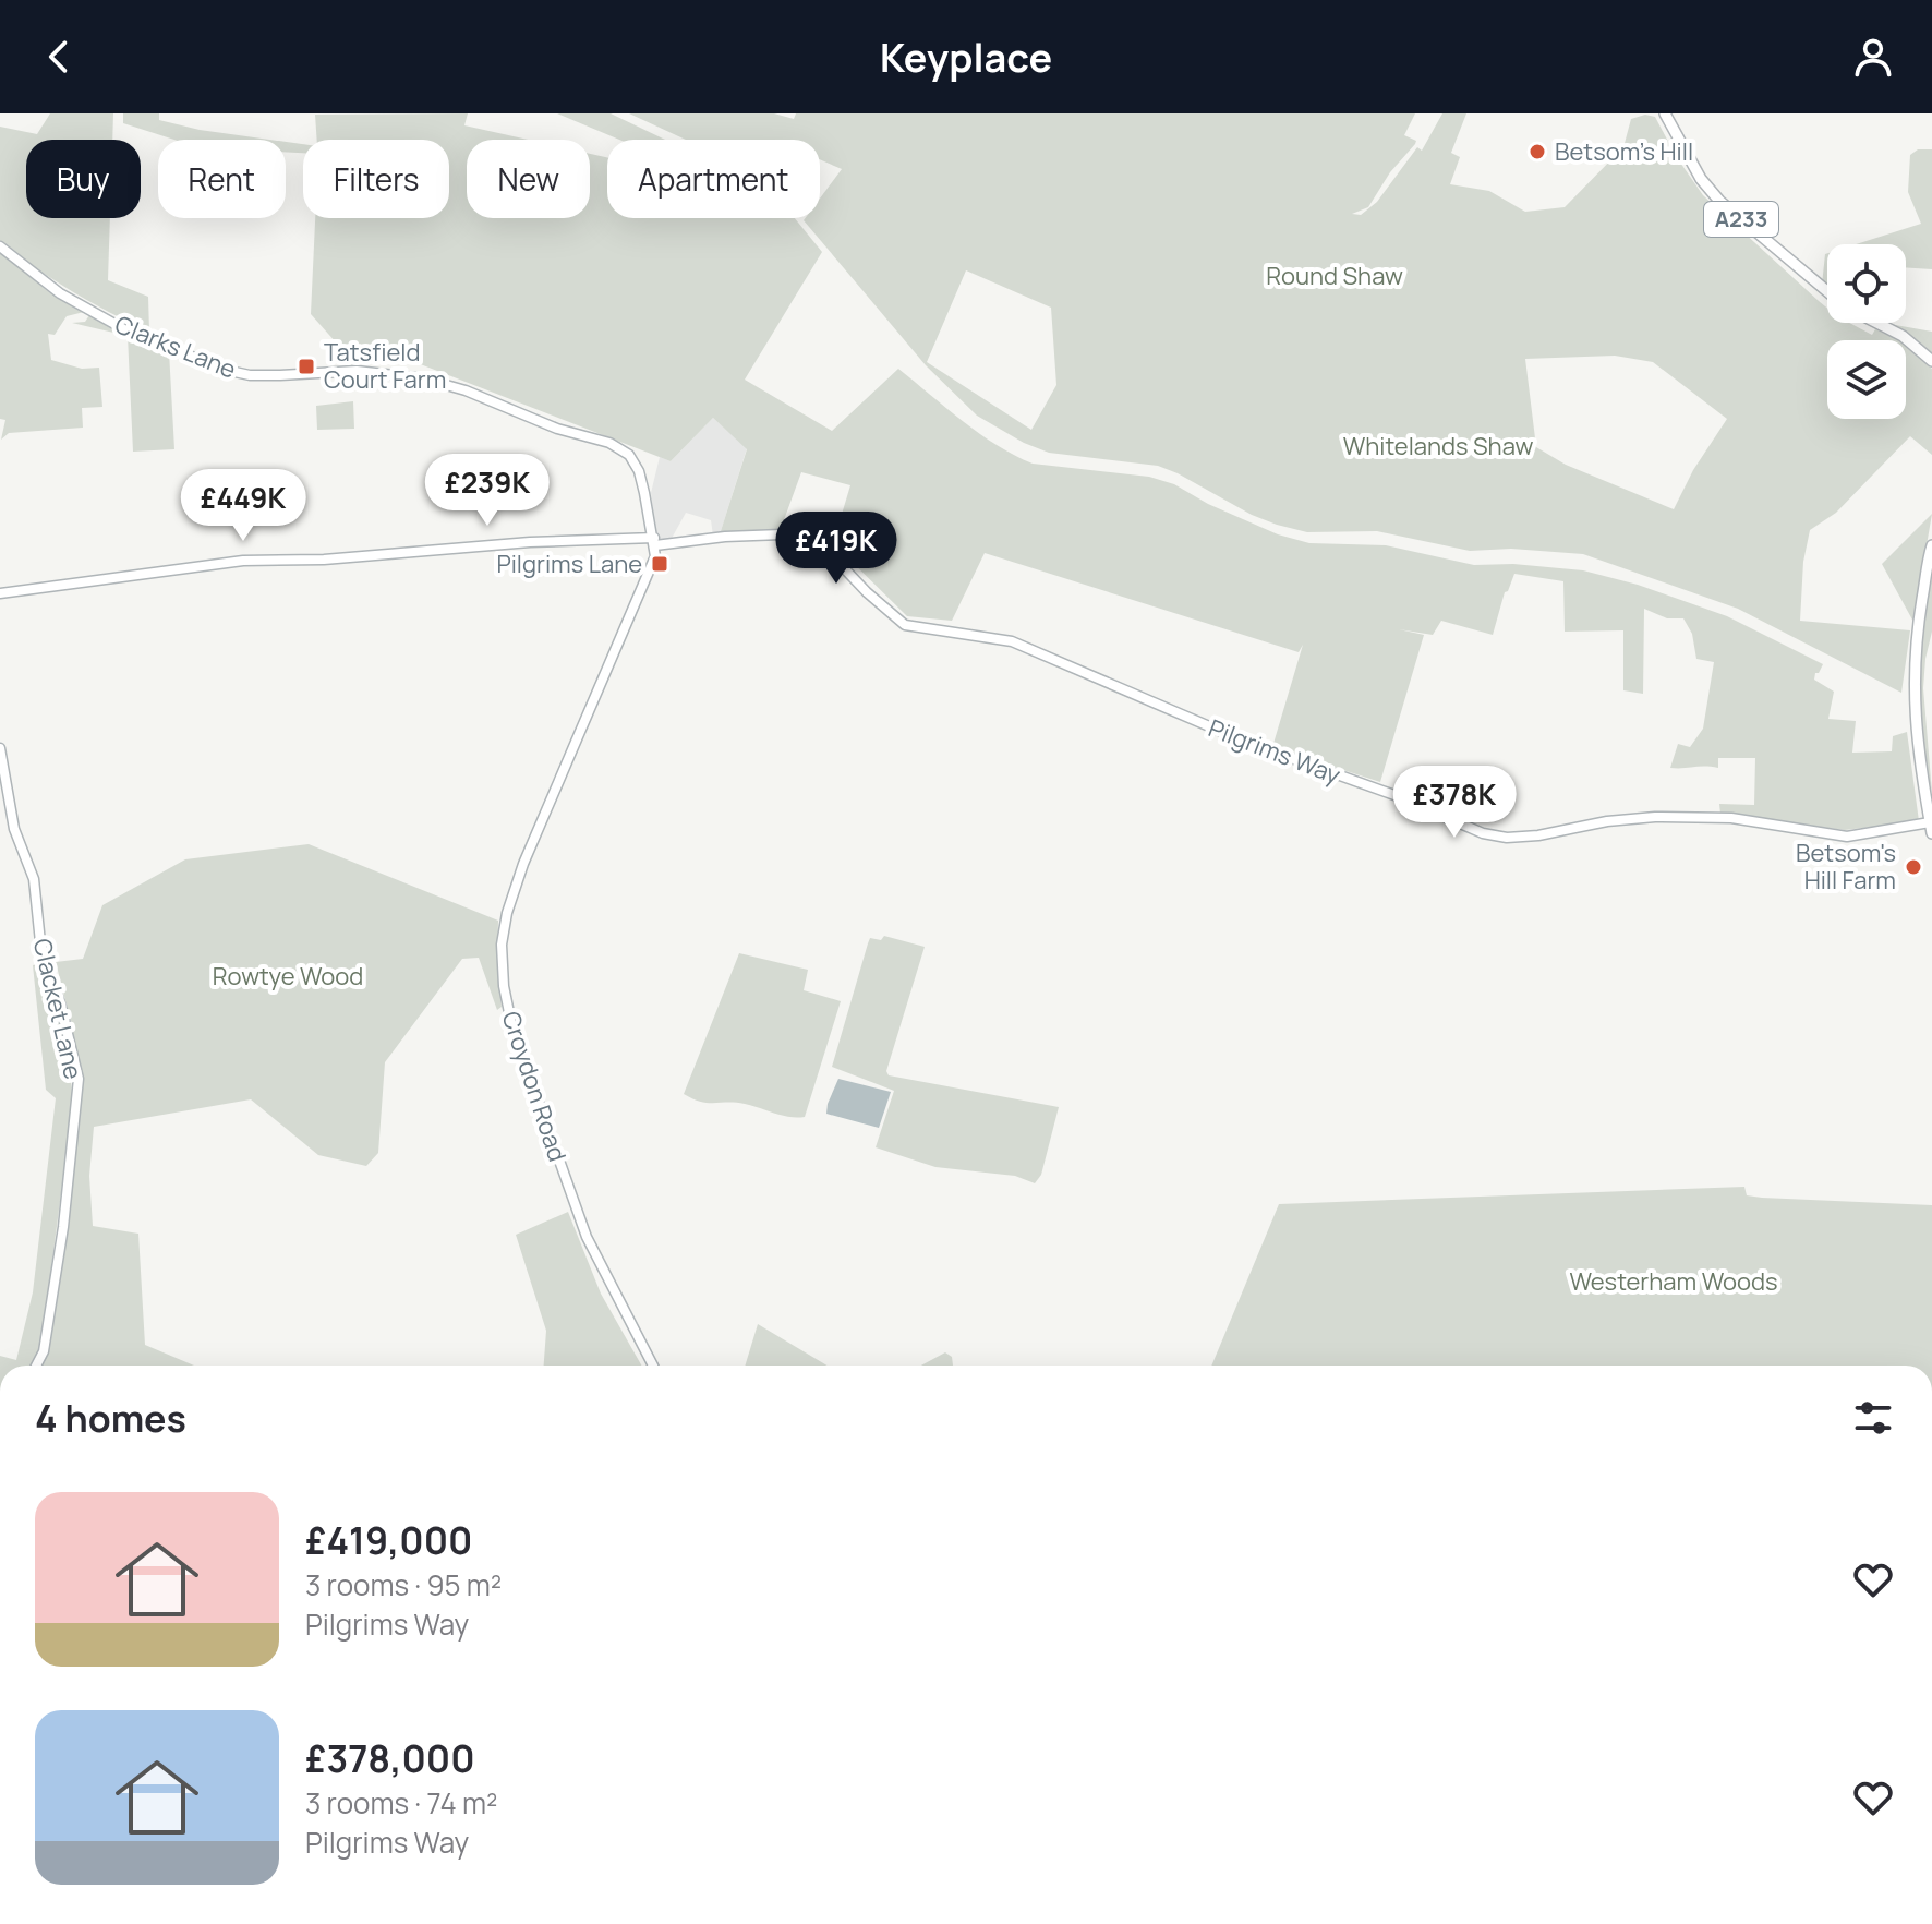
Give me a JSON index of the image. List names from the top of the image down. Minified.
{"streets":{"main road":["A233"],"street":["Clarks Lane","Pilgrims Way","Clacket Lane","Croydon Road"]},"crossings":[["Clarks Lane","Pilgrims Way"],["Clarks Lane","Croydon Road"],["Pilgrims Way","Croydon Road"]],"parks":["Round Shaw","Whitelands Shaw","Rowtye Wood","Westerham Woods"],"places":{"other":["Betsom's Hill","Betsom's Hill Farm"],"transit":["Tatsfield Court Farm","Pilgrims Lane"]},"page":{"header":"Keyplace","chip":["Buy","Rent","Filters","New","Apartment"],"price":["£239K","£449K","£419K","£378K"],"heading":"4 homes","list":[{"name":"£419,000","note":"3 rooms · 95 m² · Pilgrims Way"},{"name":"£378,000","note":"3 rooms · 74 m² · Pilgrims Way"}]}}
